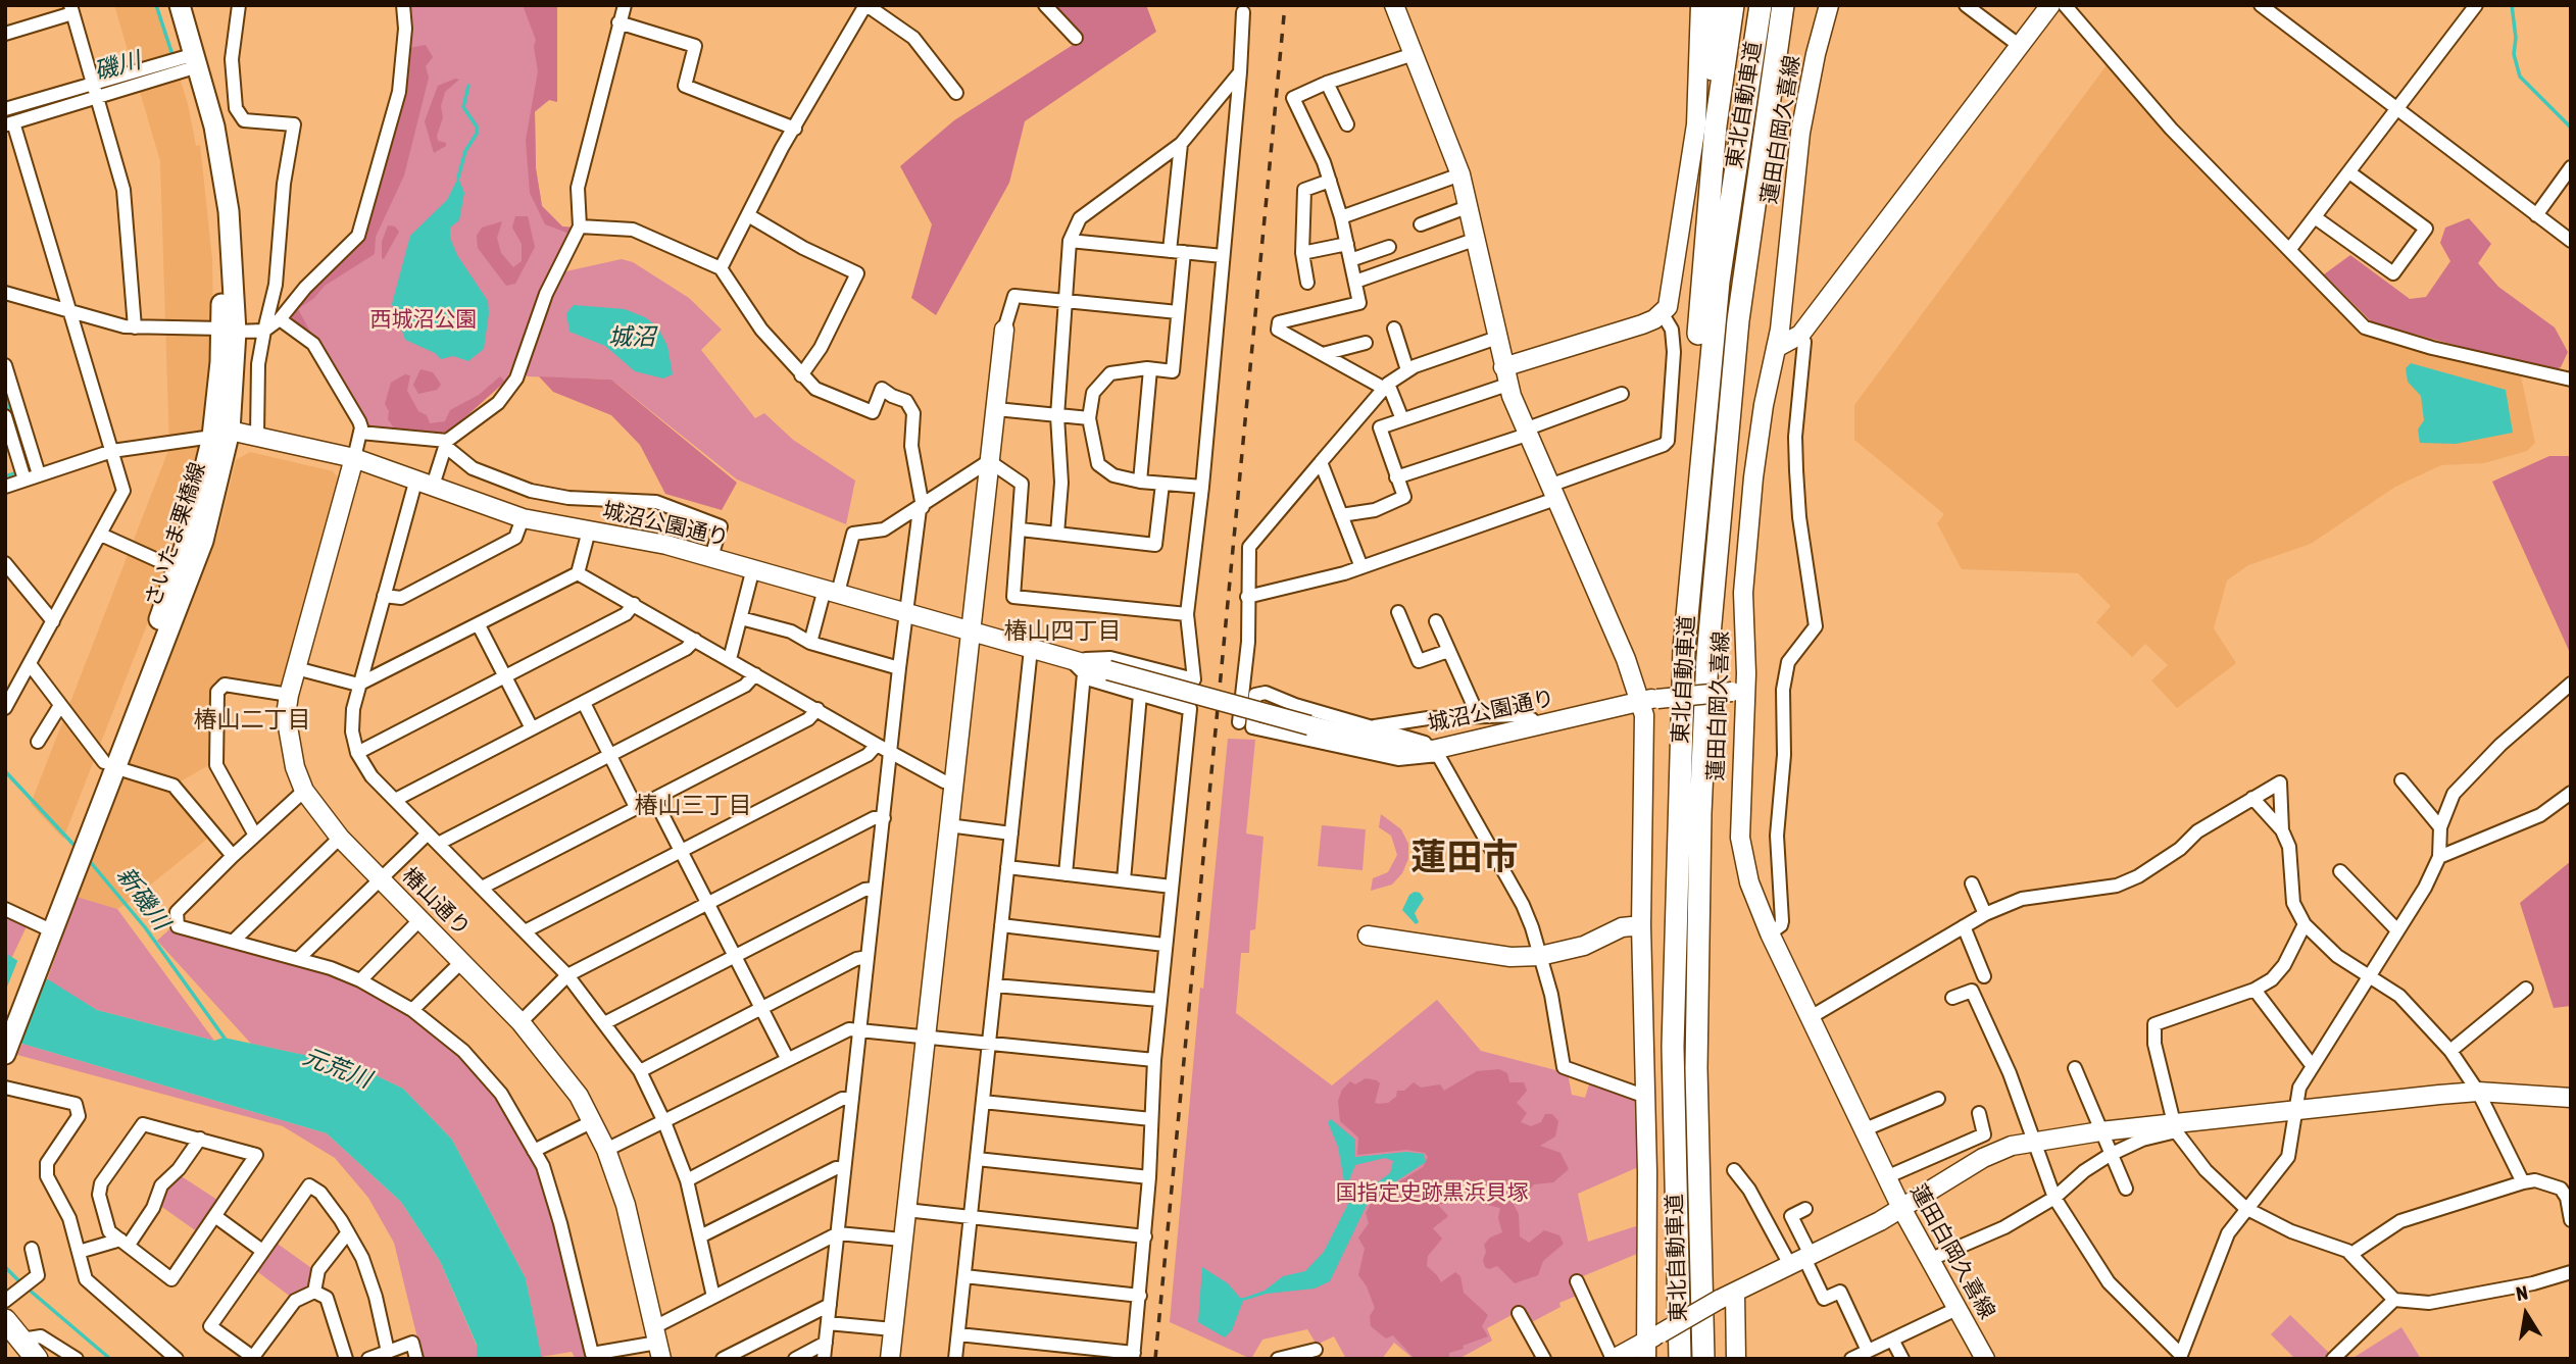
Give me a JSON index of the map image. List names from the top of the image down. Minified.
{"streets":{"highway":["東北自動車道"],"main road":["さいたま栗橋線"],"street":["蓮田白岡久喜線","城沼公園通り","椿山通り"]},"crossings":[["蓮田白岡久喜線","城沼公園通り"],["城沼公園通り","さいたま栗橋線"],["城沼公園通り","椿山通り"]],"districts":["椿山四丁目","椿山二丁目","椿山三丁目","蓮田市"],"water":["磯川","城沼","新磯川","元荒川"],"parks":["西城沼公園","国指定史跡黒浜貝塚"],"north":"top"}
